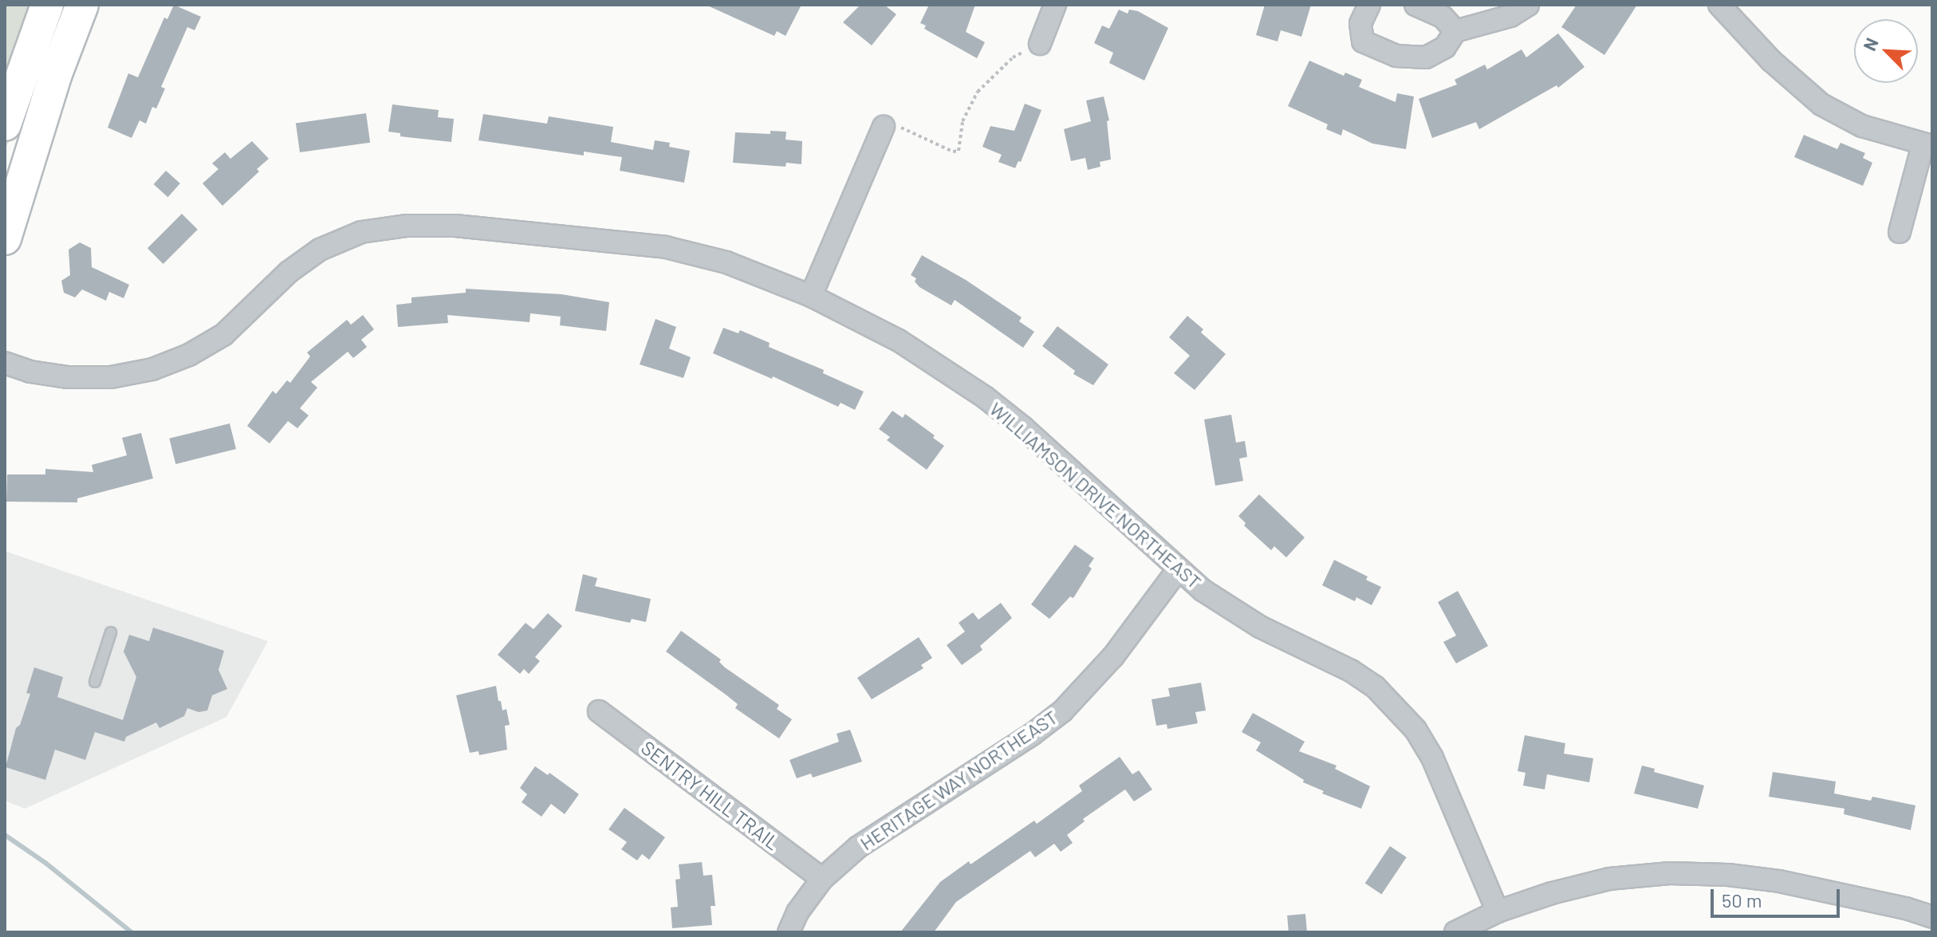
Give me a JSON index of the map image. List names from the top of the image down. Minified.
{"streets":{"street":["WILLIAMSON DRIVE NORTHEAST","HERITAGE WAY NORTHEAST","SENTRY HILL TRAIL"]},"crossings":[["WILLIAMSON DRIVE NORTHEAST","HERITAGE WAY NORTHEAST"],["HERITAGE WAY NORTHEAST","SENTRY HILL TRAIL"]],"scale_bar":"50 m","north":"top left"}
